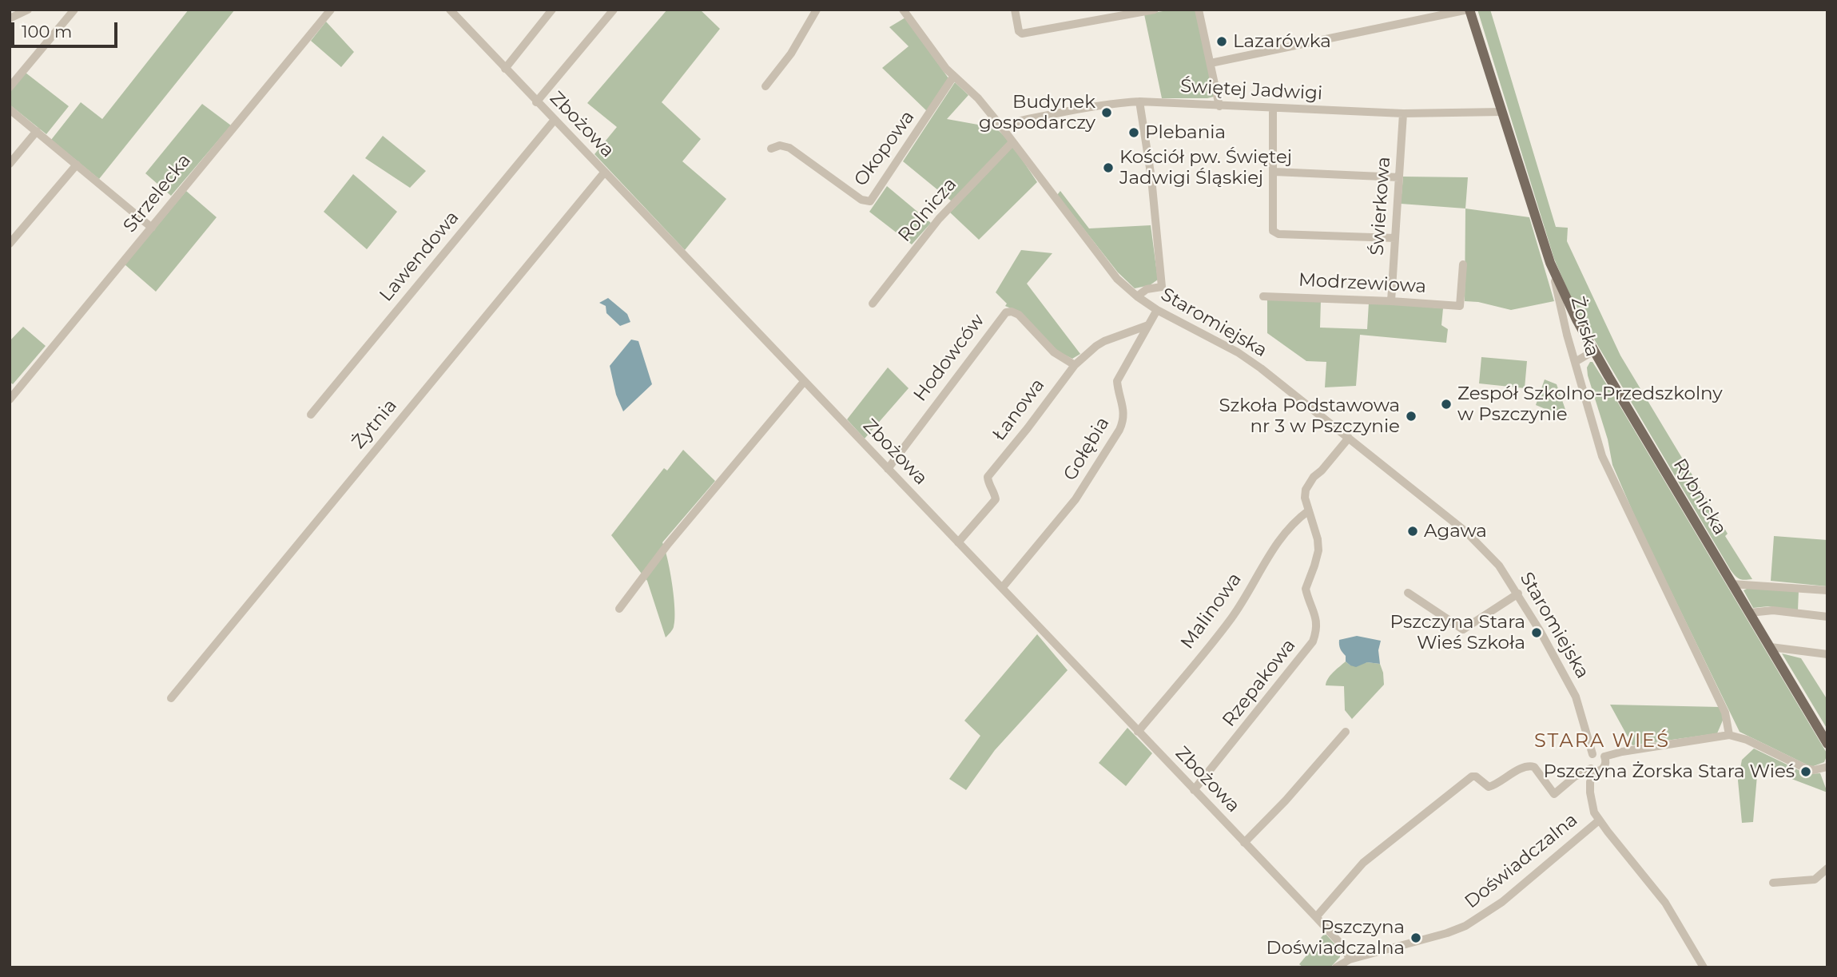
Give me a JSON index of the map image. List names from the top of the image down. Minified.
{"streets":{"main road":["Żorska","Rybnicka"],"street":["Świętej Jadwigi","Zbożowa","Okopowa","Strzelecka","Świerkowa","Rolnicza","Lawendowa","Modrzewiowa","Staromiejska","Hodowców","Łanowa","Żytnia","Gołębia","Malinowa","Rzepakowa","Doświadczalna"]},"crossings":[["Świętej Jadwigi","Świerkowa"],["Świętej Jadwigi","Staromiejska"],["Świętej Jadwigi","Żorska"],["Zbożowa","Lawendowa"],["Zbożowa","Hodowców"],["Zbożowa","Łanowa"],["Zbożowa","Żytnia"],["Zbożowa","Gołębia"],["Zbożowa","Malinowa"],["Zbożowa","Rzepakowa"],["Zbożowa","Doświadczalna"],["Okopowa","Staromiejska"],["Świerkowa","Modrzewiowa"],["Rolnicza","Staromiejska"],["Staromiejska","Gołębia"],["Staromiejska","Rzepakowa"],["Żorska","Rybnicka"],["Hodowców","Łanowa"],["Łanowa","Gołębia"],["Malinowa","Rzepakowa"]],"districts":["STARA WIEŚ"],"places":["Lazarówka","Budynek gospodarczy","Plebania","Kościół pw. Świętej Jadwigi Śląskiej","Zespół Szkolno-Przedszkolny w Pszczynie","Szkoła Podstawowa nr 3 w Pszczynie","Agawa","Pszczyna Stara Wieś Szkoła","Pszczyna Żorska Stara Wieś","Pszczyna Doświadczalna"],"scale_bar":"100 m"}
